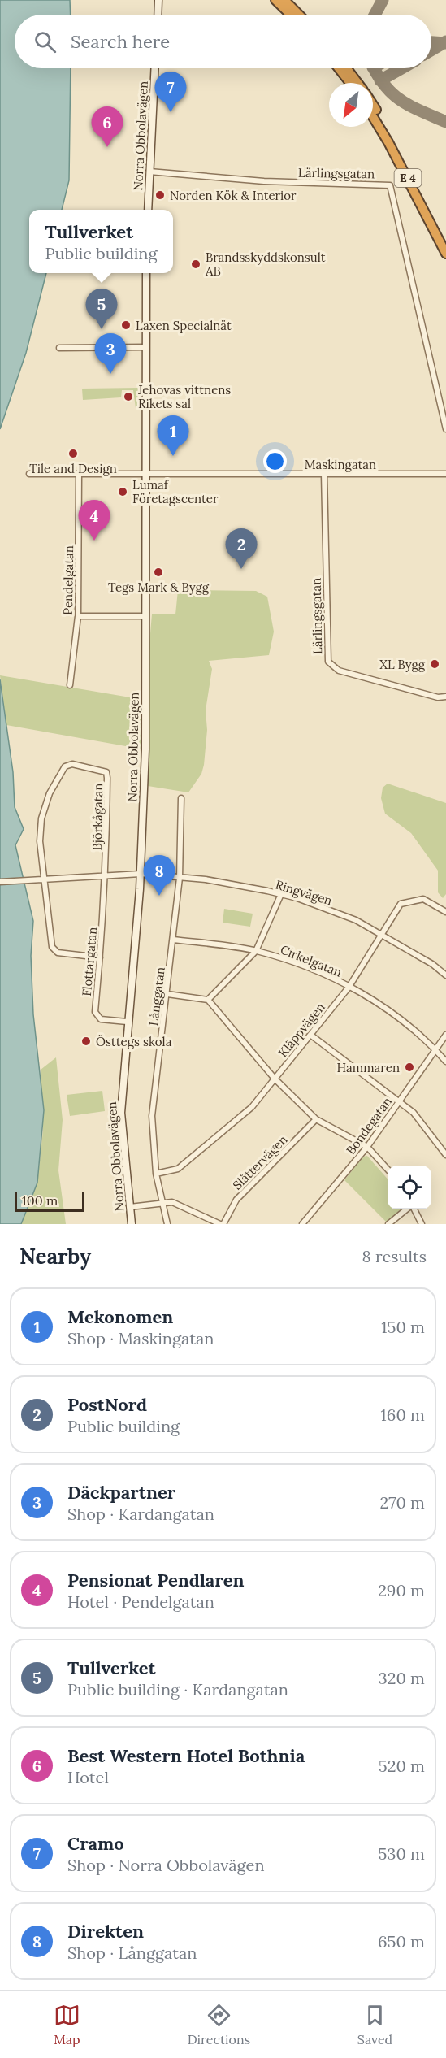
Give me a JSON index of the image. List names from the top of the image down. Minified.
{"streets":{"highway":["E 4"],"street":["Norra Obbolavägen","Lärlingsgatan","Maskingatan","Pendelgatan","Björkågatan","Ringvägen","Cirkelgatan","Flottargatan","Långgatan","Kläppvägen","Bondegatan","Slåttervägen"]},"crossings":[["Norra Obbolavägen","Lärlingsgatan"],["Norra Obbolavägen","Maskingatan"],["Norra Obbolavägen","Ringvägen"],["Norra Obbolavägen","Flottargatan"],["Lärlingsgatan","Maskingatan"],["Maskingatan","Pendelgatan"],["Björkågatan","Ringvägen"],["Björkågatan","Flottargatan"],["Ringvägen","Flottargatan"],["Ringvägen","Långgatan"],["Ringvägen","Kläppvägen"],["Cirkelgatan","Långgatan"],["Cirkelgatan","Kläppvägen"],["Cirkelgatan","Bondegatan"],["Långgatan","Kläppvägen"]],"places":["Norden Kök & Interior","Brandsskyddskonsult AB","Laxen Specialnät","Jehovas vittnens Rikets sal","Tile and Design","Lumaf Företagscenter","Tegs Mark & Bygg","XL Bygg","Östtegs skola","Hammaren"],"scale_bar":"100 m","north":"bottom left","page":{"search":"Search here","pins":["7","6","5","3","1","4","2","8"],"popup":["Tullverket","Public building"],"scale":"100 m","heading":["Nearby","8 results"],"list":[{"mark":"1","name":"Mekonomen","note":"Shop · Maskingatan","value":"150 m"},{"mark":"2","name":"PostNord","note":"Public building","value":"160 m"},{"mark":"3","name":"Däckpartner","note":"Shop · Kardangatan","value":"270 m"},{"mark":"4","name":"Pensionat Pendlaren","note":"Hotel · Pendelgatan","value":"290 m"},{"mark":"5","name":"Tullverket","note":"Public building · Kardangatan","value":"320 m"},{"mark":"6","name":"Best Western Hotel Bothnia","note":"Hotel","value":"520 m"},{"mark":"7","name":"Cramo","note":"Shop · Norra Obbolavägen","value":"530 m"},{"mark":"8","name":"Direkten","note":"Shop · Långgatan","value":"650 m"}],"nav":["Map","Directions","Saved"]}}
